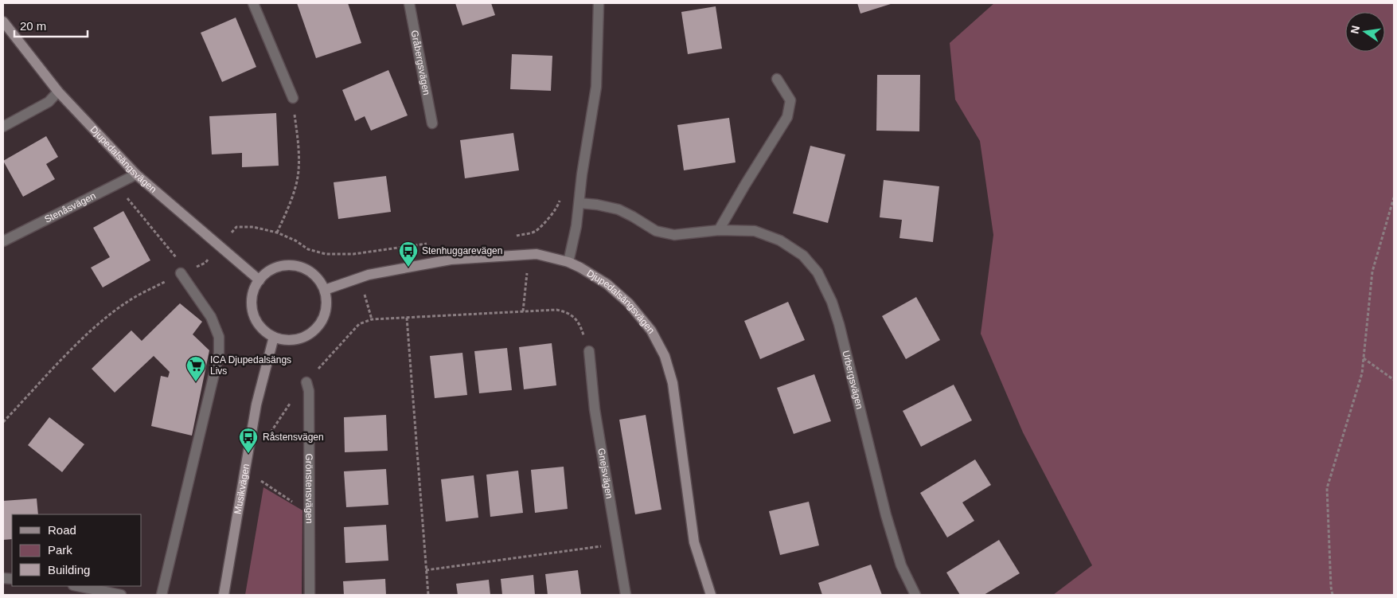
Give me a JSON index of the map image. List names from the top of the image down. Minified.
{"streets":{"street":["Gråbergsvägen","Djupedalsängsvägen","Stenåsvägen","Urbergsvägen","Gnejsvägen","Musikvägen","Grönstensvägen"]},"crossings":[["Djupedalsängsvägen","Stenåsvägen"],["Djupedalsängsvägen","Musikvägen"]],"places":{"bus stop":["Stenhuggarevägen","Råstensvägen"],"supermarket":["ICA Djupedalsängs Livs"]},"legend":["Road","Park","Building"],"scale_bar":"20 m","north":"left"}
